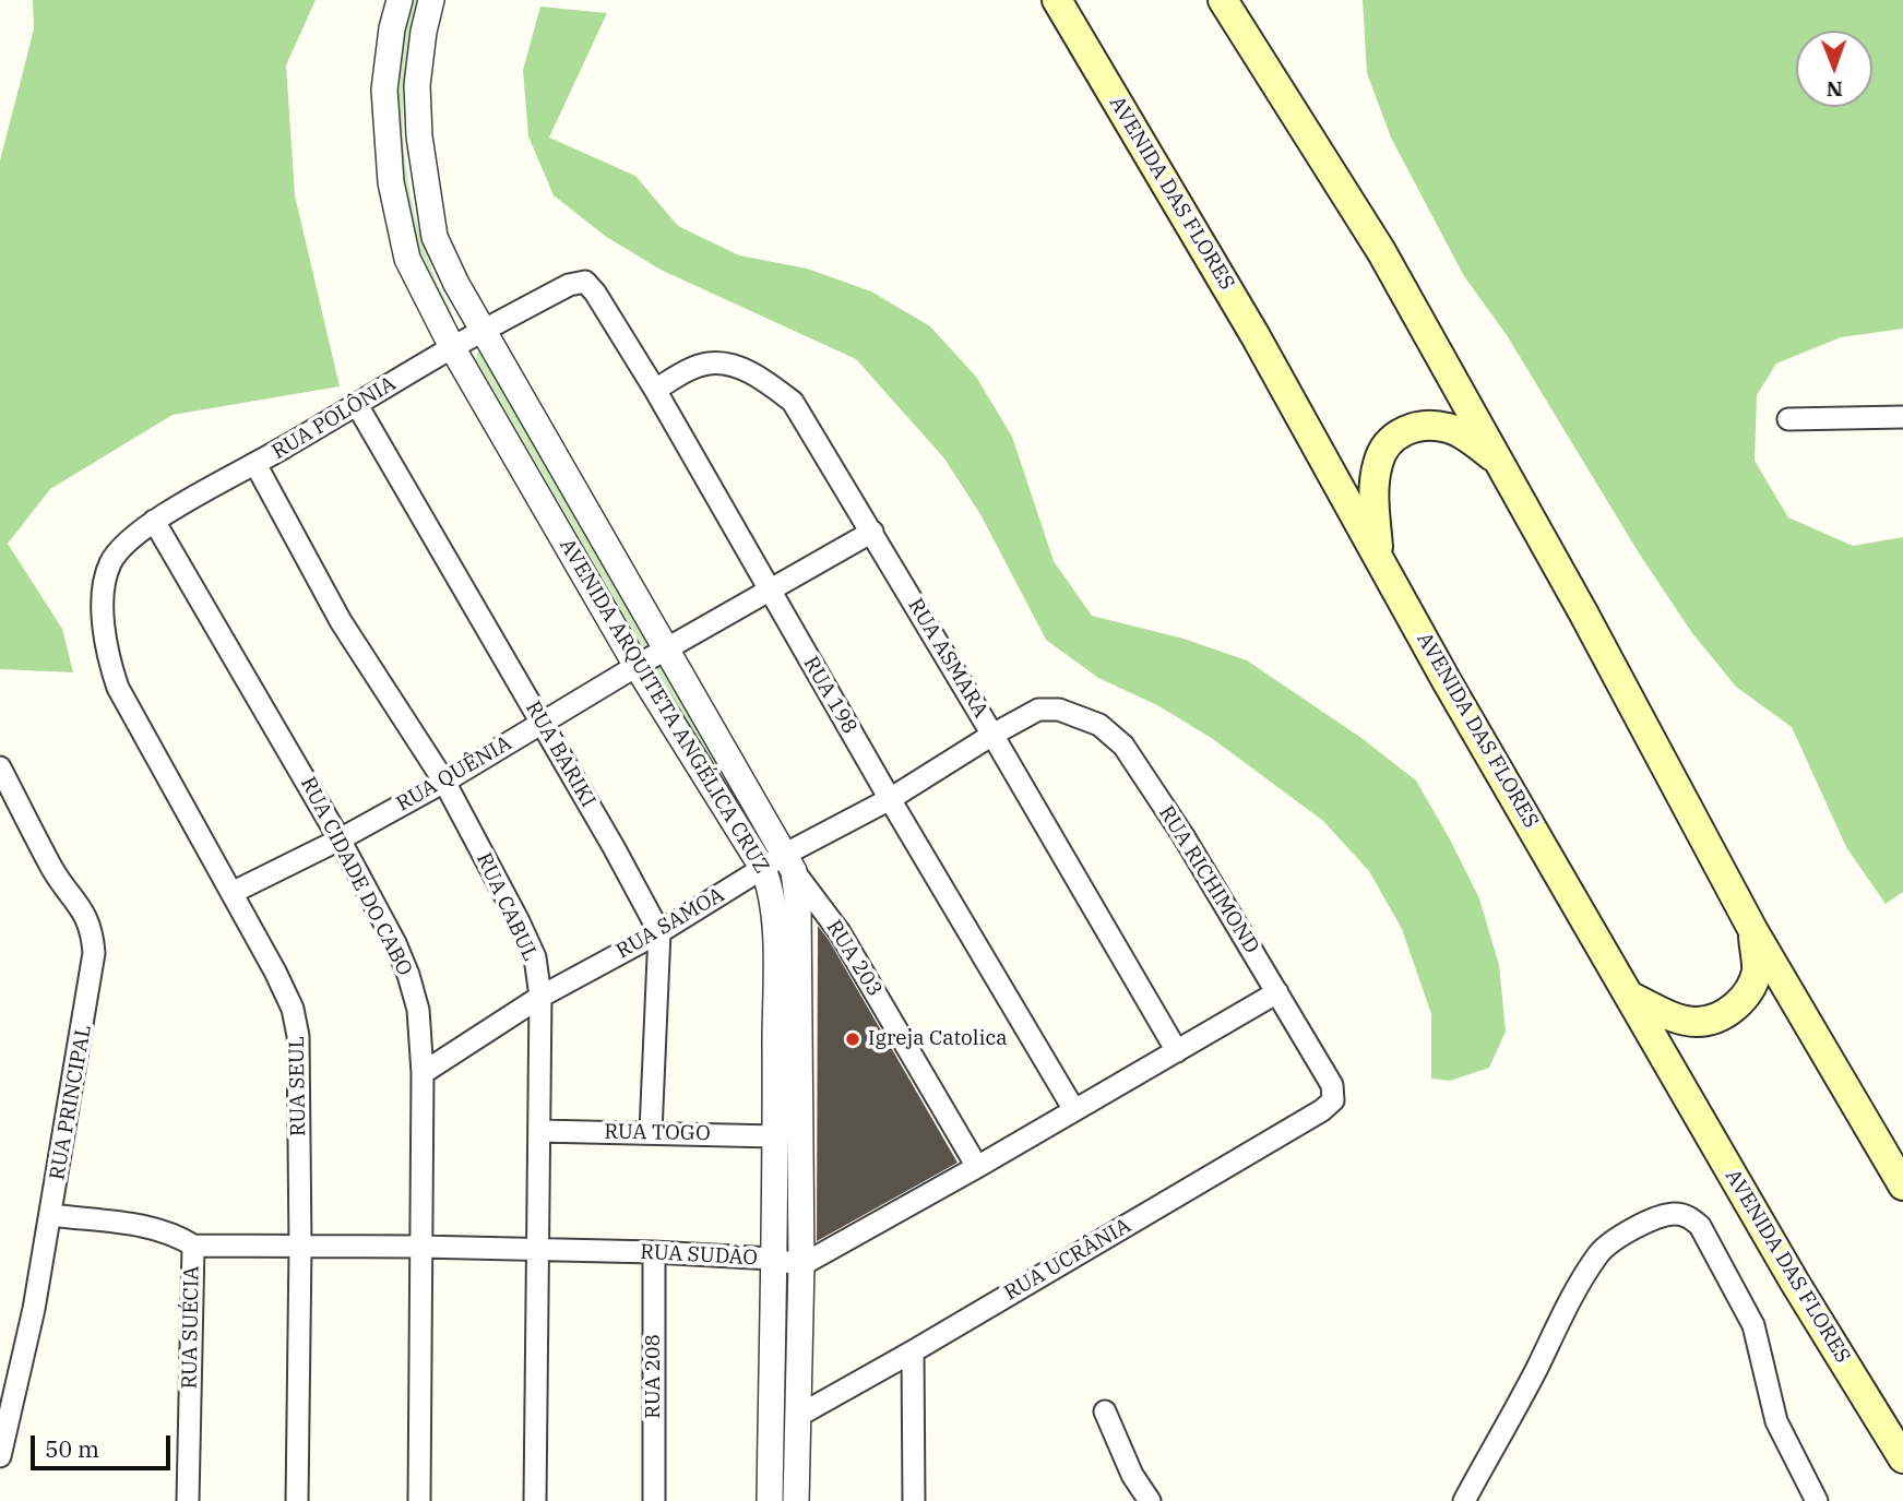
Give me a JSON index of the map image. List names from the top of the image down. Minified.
{"streets":{"main road":["AVENIDA DAS FLORES"],"street":["RUA POLÔNIA","RUA ASMARA","RUA 198","AVENIDA ARQUITETA ANGÉLICA CRUZ","RUA BARIKI","RUA QUÊNIA","RUA CIDADE DO CABO","RUA RICHIMOND","RUA CABUL","RUA SAMOA","RUA 203","RUA SEUL","RUA PRINCIPAL","RUA TOGO","RUA SUDÃO","RUA UCRÂNIA","RUA SUÉCIA","RUA 208"]},"crossings":[["RUA POLÔNIA","RUA 198"],["RUA POLÔNIA","AVENIDA ARQUITETA ANGÉLICA CRUZ"],["RUA POLÔNIA","RUA BARIKI"],["RUA POLÔNIA","RUA CIDADE DO CABO"],["RUA POLÔNIA","RUA CABUL"],["RUA POLÔNIA","RUA SEUL"],["RUA ASMARA","RUA 198"],["RUA ASMARA","RUA QUÊNIA"],["RUA ASMARA","RUA SAMOA"],["RUA 198","RUA QUÊNIA"],["RUA 198","RUA SAMOA"],["AVENIDA ARQUITETA ANGÉLICA CRUZ","RUA QUÊNIA"],["AVENIDA ARQUITETA ANGÉLICA CRUZ","RUA SAMOA"],["AVENIDA ARQUITETA ANGÉLICA CRUZ","RUA 203"],["AVENIDA ARQUITETA ANGÉLICA CRUZ","RUA TOGO"],["AVENIDA ARQUITETA ANGÉLICA CRUZ","RUA SUDÃO"],["AVENIDA ARQUITETA ANGÉLICA CRUZ","RUA UCRÂNIA"],["RUA BARIKI","RUA QUÊNIA"],["RUA BARIKI","RUA SAMOA"],["RUA QUÊNIA","RUA CIDADE DO CABO"],["RUA QUÊNIA","RUA CABUL"],["RUA QUÊNIA","RUA SEUL"],["RUA CIDADE DO CABO","RUA SAMOA"],["RUA CIDADE DO CABO","RUA SUDÃO"],["RUA RICHIMOND","RUA SAMOA"],["RUA RICHIMOND","RUA UCRÂNIA"],["RUA CABUL","RUA SAMOA"],["RUA CABUL","RUA TOGO"],["RUA CABUL","RUA SUDÃO"],["RUA SAMOA","RUA 203"],["RUA SEUL","RUA SUDÃO"],["RUA PRINCIPAL","RUA SUDÃO"],["RUA SUDÃO","RUA SUÉCIA"],["RUA SUDÃO","RUA 208"]],"places":["Igreja Catolica"],"scale_bar":"50 m","north":"bottom"}
